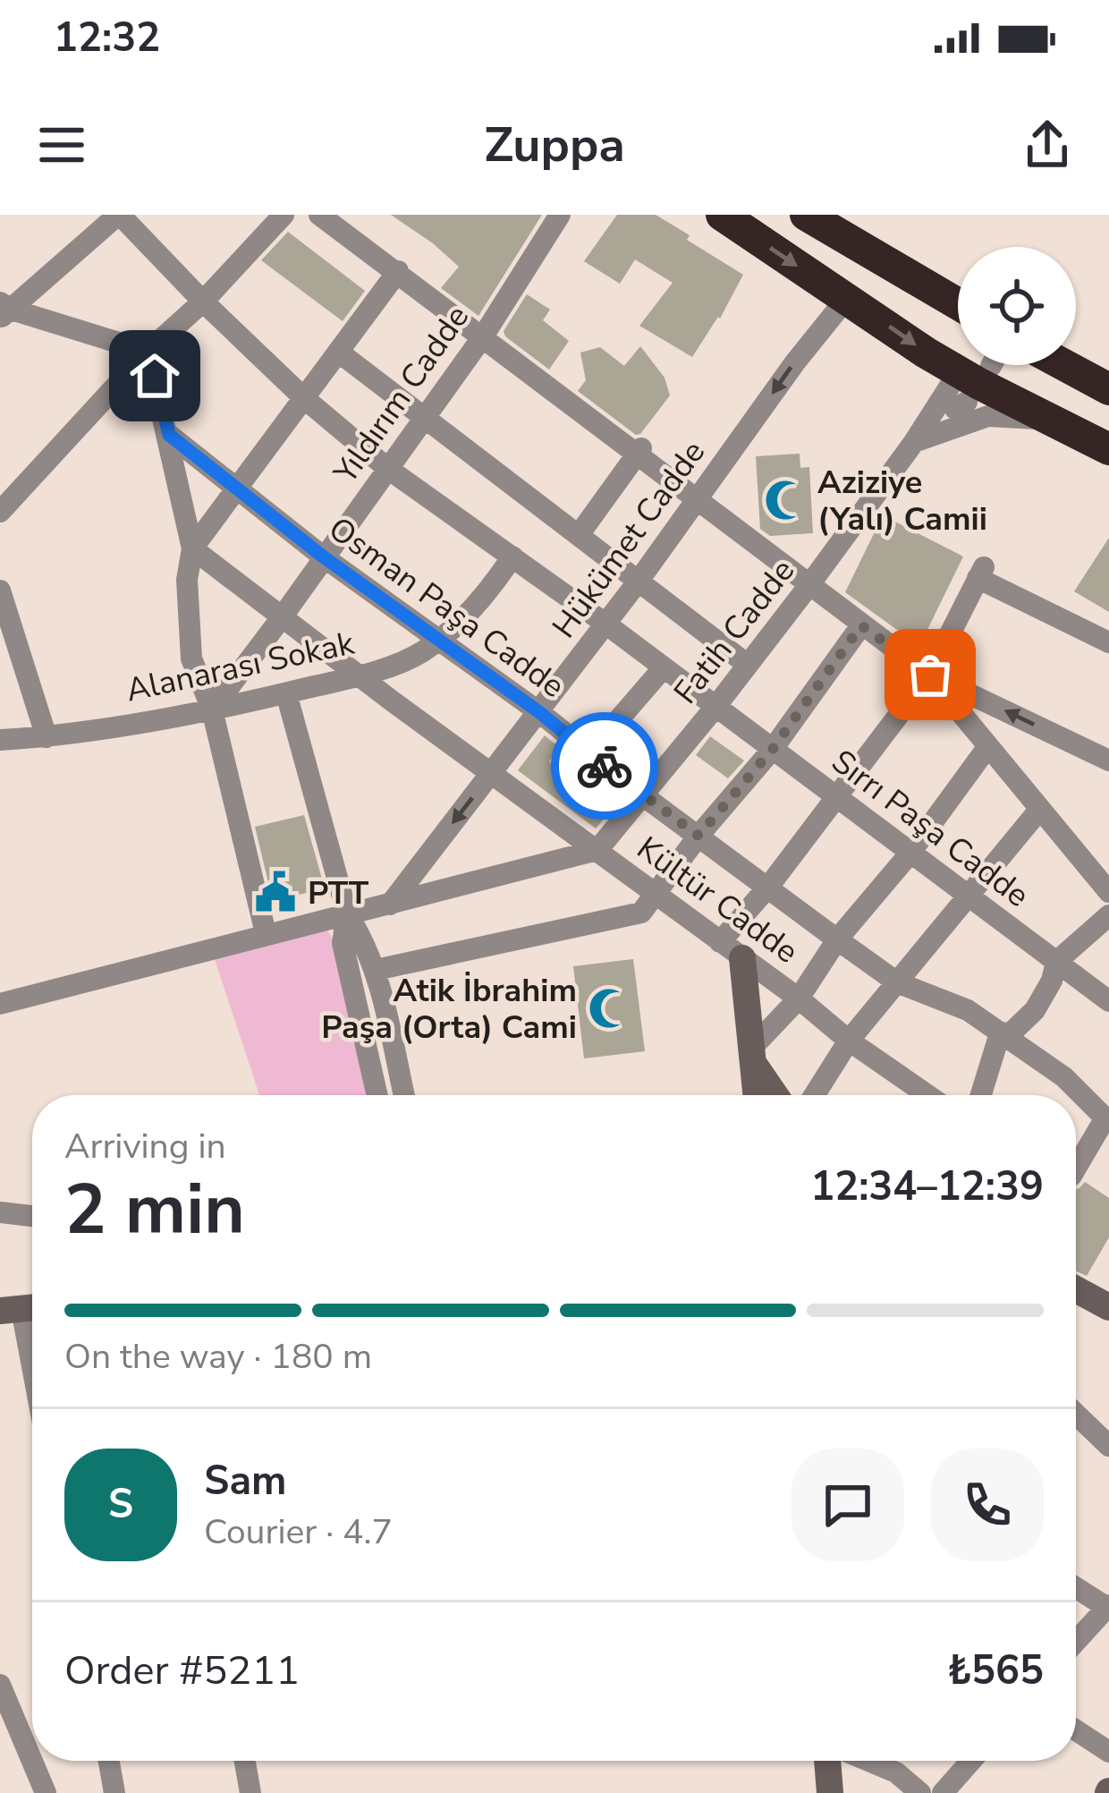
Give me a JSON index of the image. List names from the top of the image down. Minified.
{"streets":{"street":["Yıldırım Cadde","Hükümet Cadde","Osman Paşa Cadde","Fatih Cadde","Alanarası Sokak","Sırrı Paşa Cadde","Kültür Cadde"]},"crossings":[["Yıldırım Cadde","Osman Paşa Cadde"],["Yıldırım Cadde","Alanarası Sokak"],["Yıldırım Cadde","Sırrı Paşa Cadde"],["Yıldırım Cadde","Kültür Cadde"],["Hükümet Cadde","Osman Paşa Cadde"],["Hükümet Cadde","Sırrı Paşa Cadde"],["Hükümet Cadde","Kültür Cadde"],["Osman Paşa Cadde","Fatih Cadde"],["Osman Paşa Cadde","Alanarası Sokak"],["Fatih Cadde","Sırrı Paşa Cadde"],["Fatih Cadde","Kültür Cadde"],["Alanarası Sokak","Sırrı Paşa Cadde"],["Alanarası Sokak","Kültür Cadde"]],"one_way":["Hükümet Cadde"],"places":{"mosque":["Aziziye (Yalı) Camii","Atik İbrahim Paşa (Orta) Cami"],"public building":["PTT"]},"page":{"status":"12:32","header":"Zuppa","heading":["2 min","Arriving in","12:34–12:39"],"panel":["Sam","Courier · 4.7","Order #5211","₺565"],"bar":"On the way · 180 m","round":"S"}}
